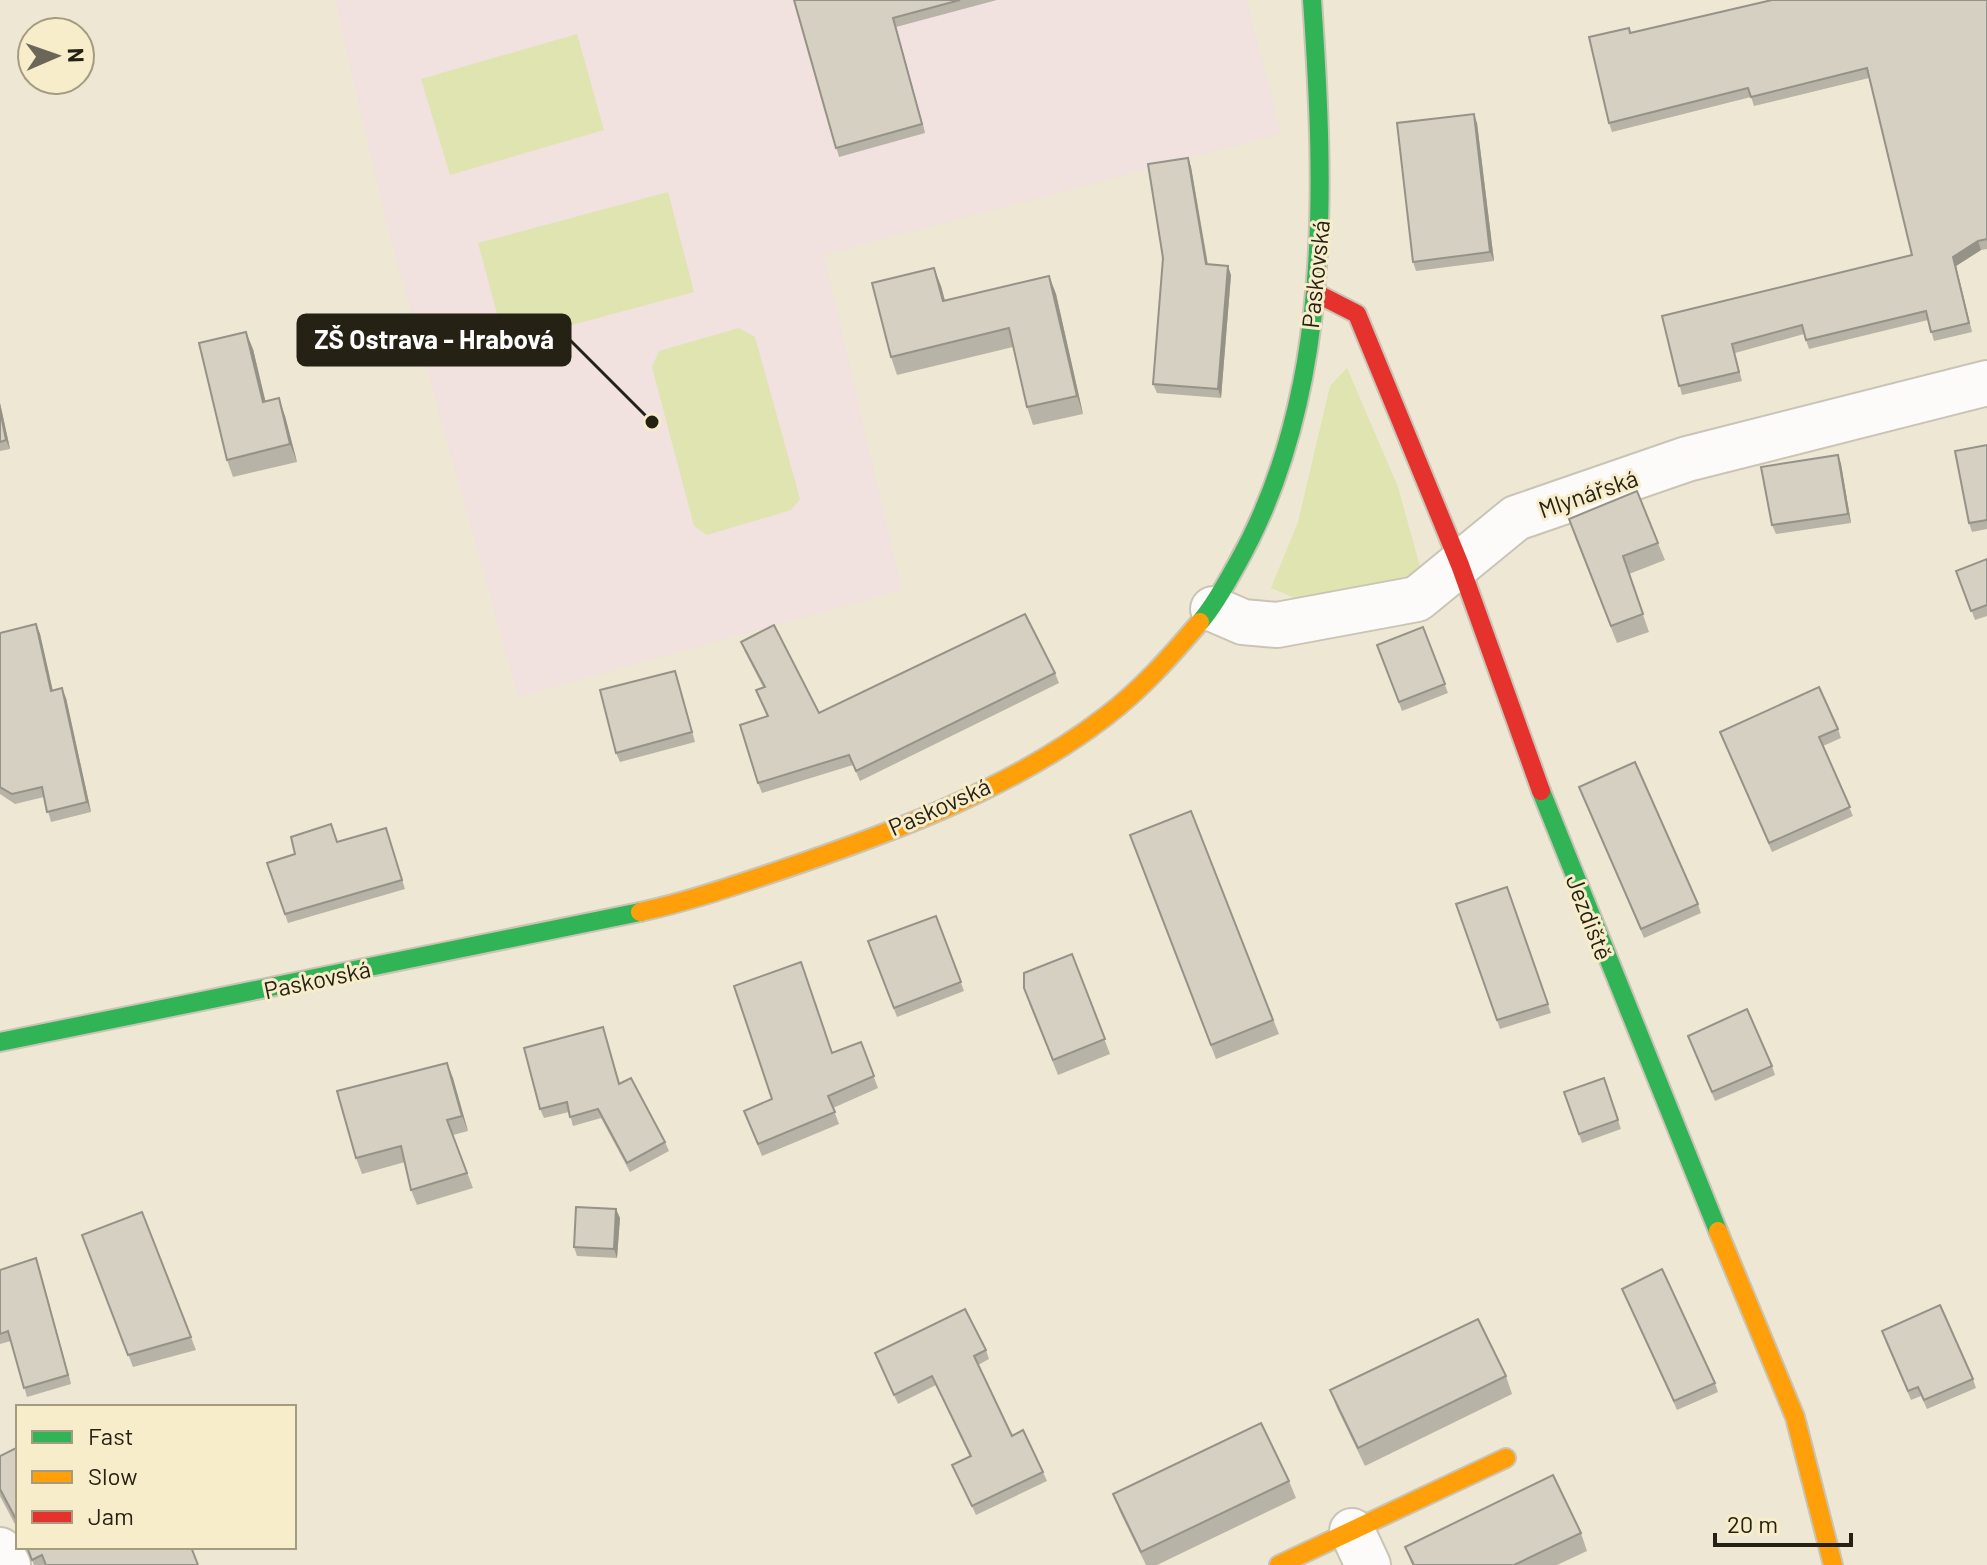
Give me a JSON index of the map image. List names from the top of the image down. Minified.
{"streets":{"main road":["Paskovská","Jezdiště"],"street":["Mlynářská"]},"crossings":[["Paskovská","Mlynářská"],["Paskovská","Jezdiště"],["Mlynářská","Jezdiště"]],"places":["ZŠ Ostrava - Hrabová"],"legend":["Fast","Slow","Jam"],"scale_bar":"20 m","north":"right"}
